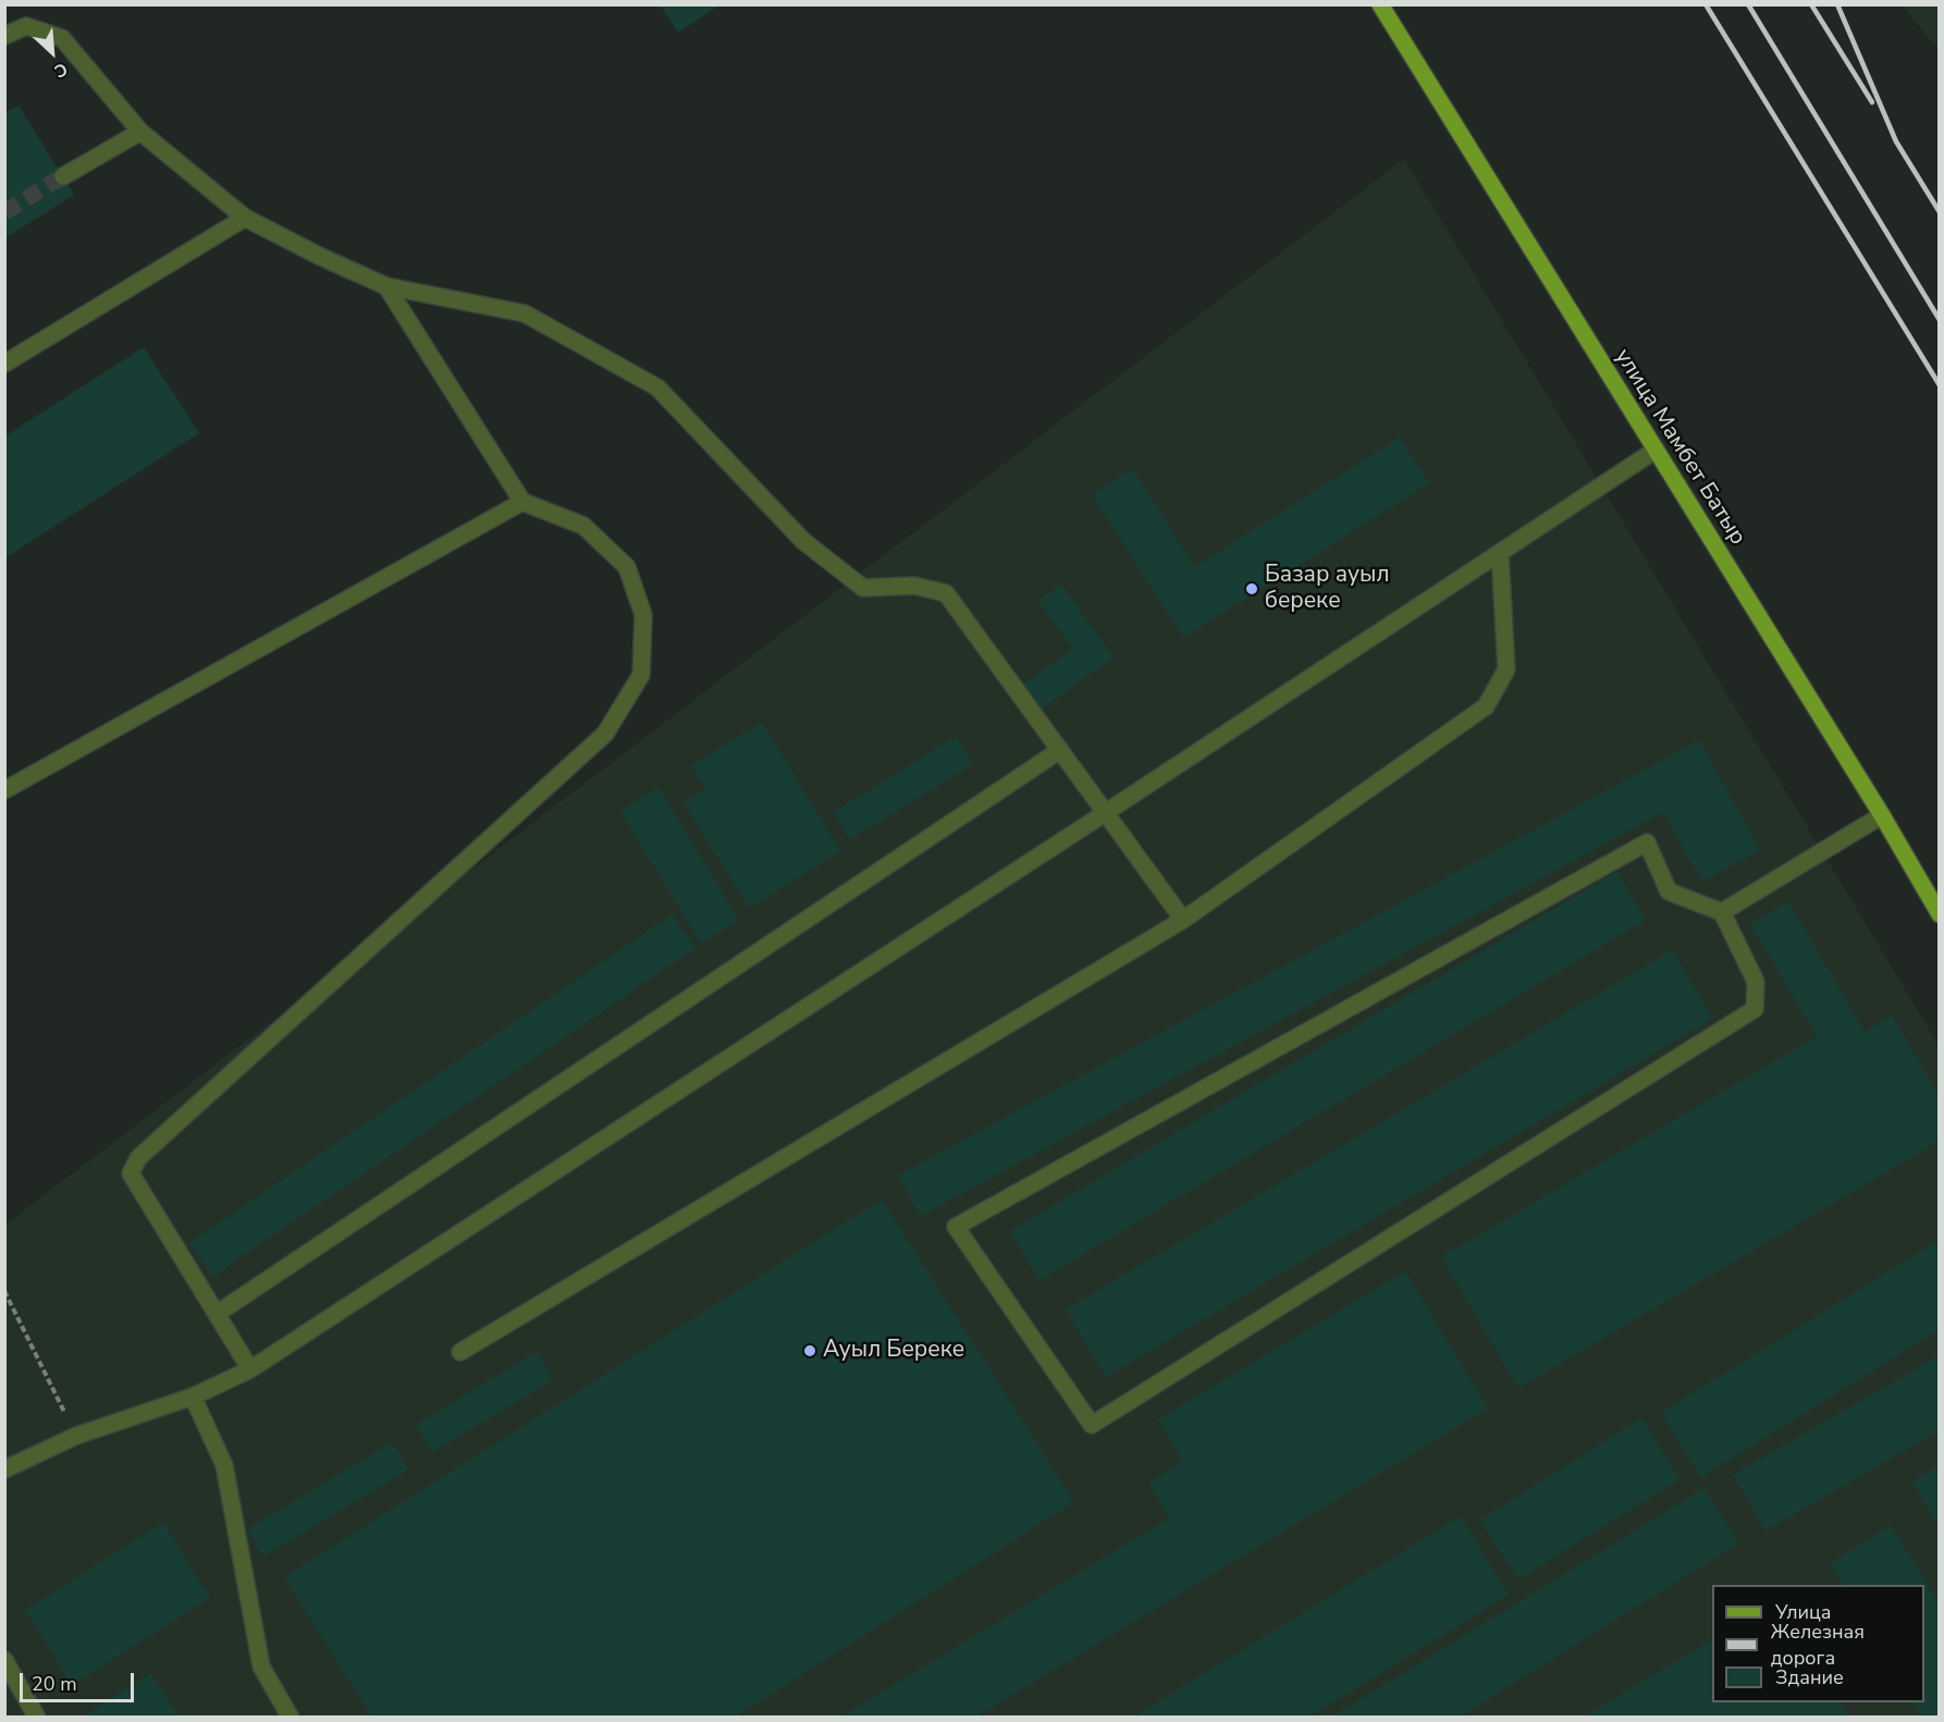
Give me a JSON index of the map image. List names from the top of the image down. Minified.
{"streets":{"main road":["улица Мамбет Батыр"]},"places":["Базар ауыл береке","Ауыл Береке"],"legend":["Улица","Железная дорога","Здание"],"scale_bar":"20 m","north":"bottom right"}
